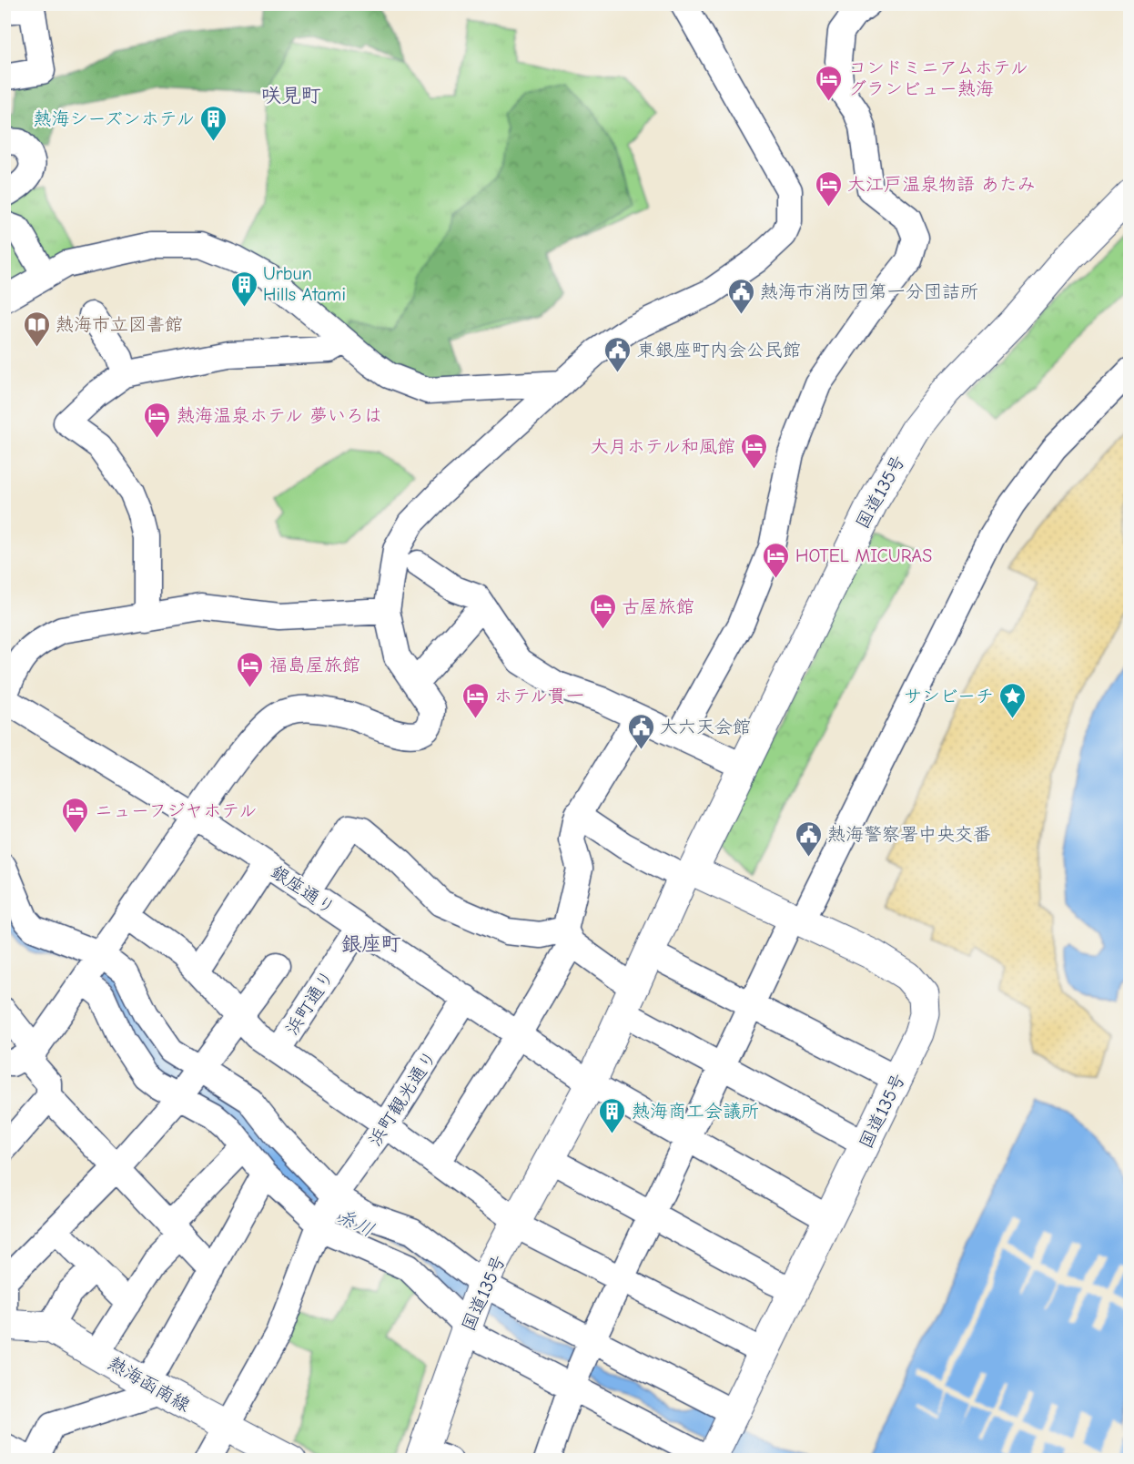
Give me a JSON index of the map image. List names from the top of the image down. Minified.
{"streets":{"main road":["国道135号","熱海函南線"],"street":["銀座通り","浜町通り","浜町観光通り"]},"crossings":[["国道135号","銀座通り"],["銀座通り","浜町通り"],["銀座通り","浜町観光通り"],["浜町観光通り","熱海函南線"]],"districts":["咲見町","銀座町"],"water":["糸川"],"places":{"hotel":["コンドミニアムホテル グランビュー熱海","大江戸温泉物語 あたみ","熱海温泉ホテル 夢いろは","大月ホテル和風館","HOTEL MICURAS","古屋旅館","福島屋旅館","ホテル貫一","ニューフジヤホテル"],"building":["熱海シーズンホテル","Urbun Hills Atami","熱海商工会議所"],"public building":["熱海市消防団第一分団詰所","東銀座町内会公民館","大六天会館","熱海警察署中央交番"],"library":["熱海市立図書館"],"place":["サンビーチ"]}}
